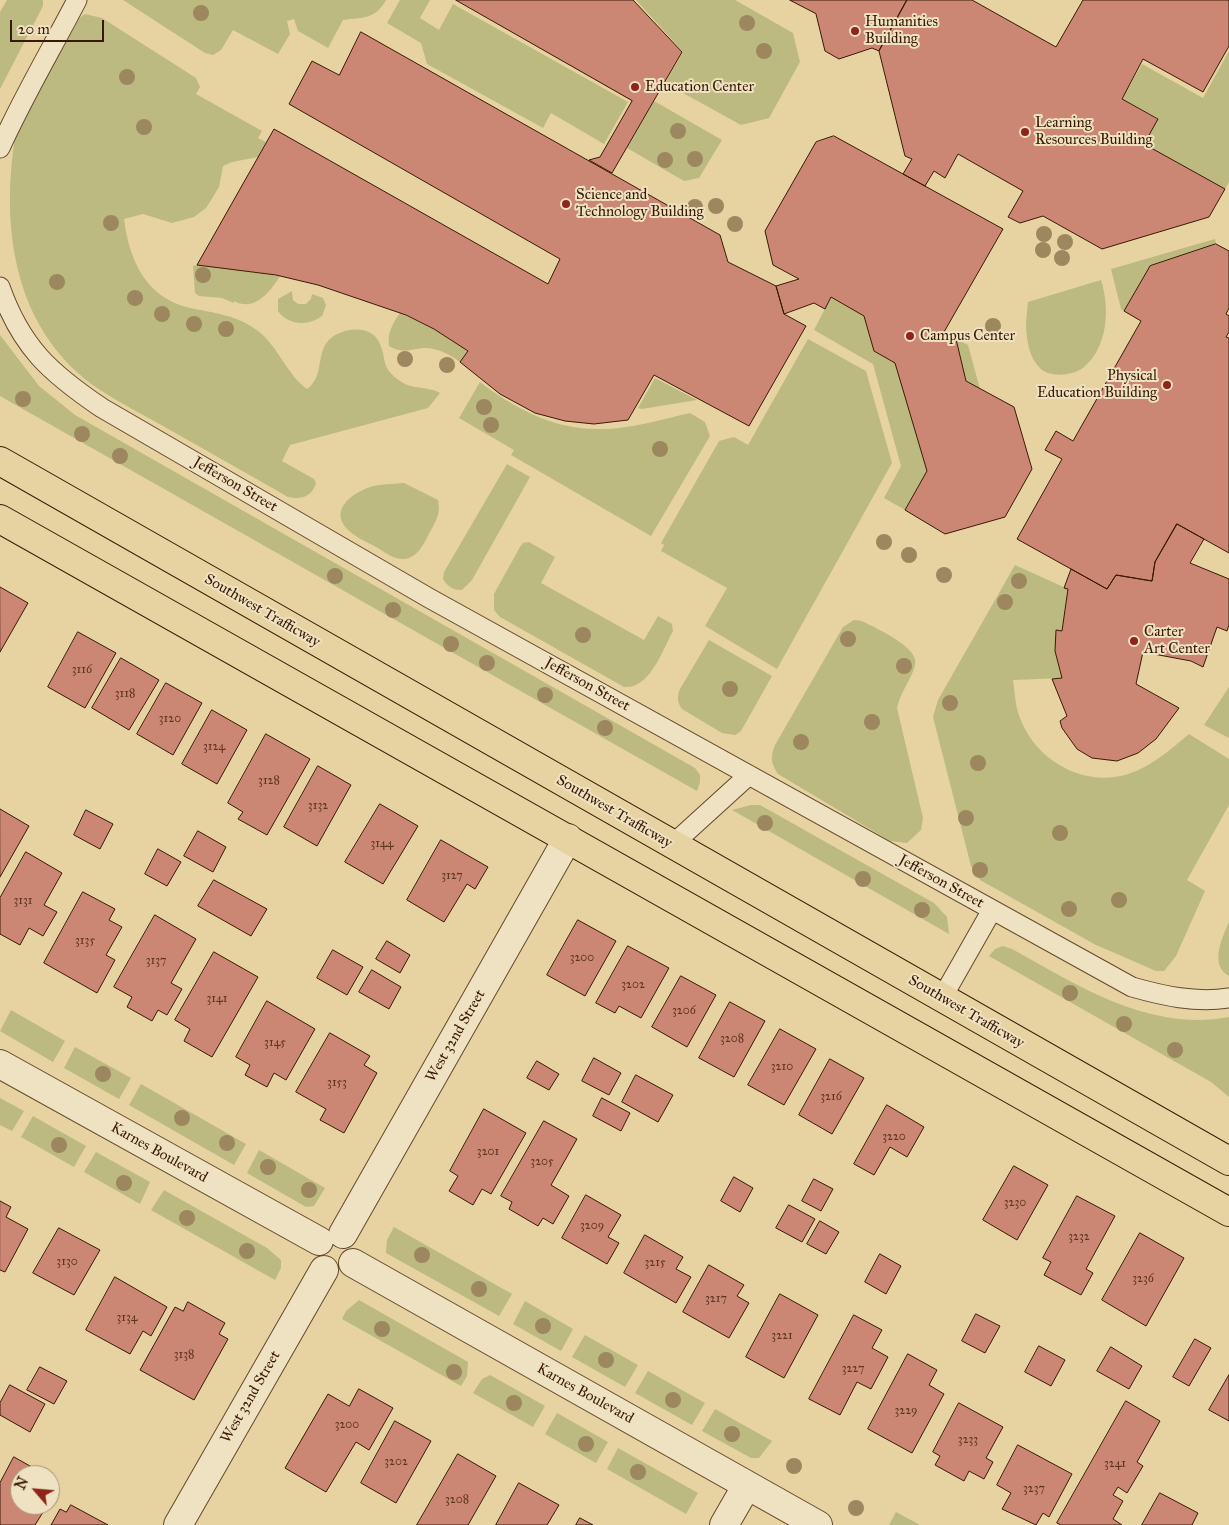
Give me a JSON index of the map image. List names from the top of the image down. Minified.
{"streets":{"main road":["Southwest Trafficway"],"street":["West 32nd Street","Karnes Boulevard"],"lane":["Jefferson Street"]},"crossings":[["West 32nd Street","Karnes Boulevard"]],"places":["Humanities Building","Education Center","Learning Resources Building","Science and Technology Building","Campus Center","Physical Education Building","Carter Art Center"],"house_numbers":["3116","3118","3120","3124","3128","3132","3144","3127","3131","3135","3200","3137","3202","3141","3206","3208","3145","3210","3153","3216","3220","3201","3205","3230","3209","3232","3130","3215","3236","3217","3134","3221","3138","3227","3229","3200","3233","3202","3241","3237","3208"],"scale_bar":"20 m","north":"top left"}
